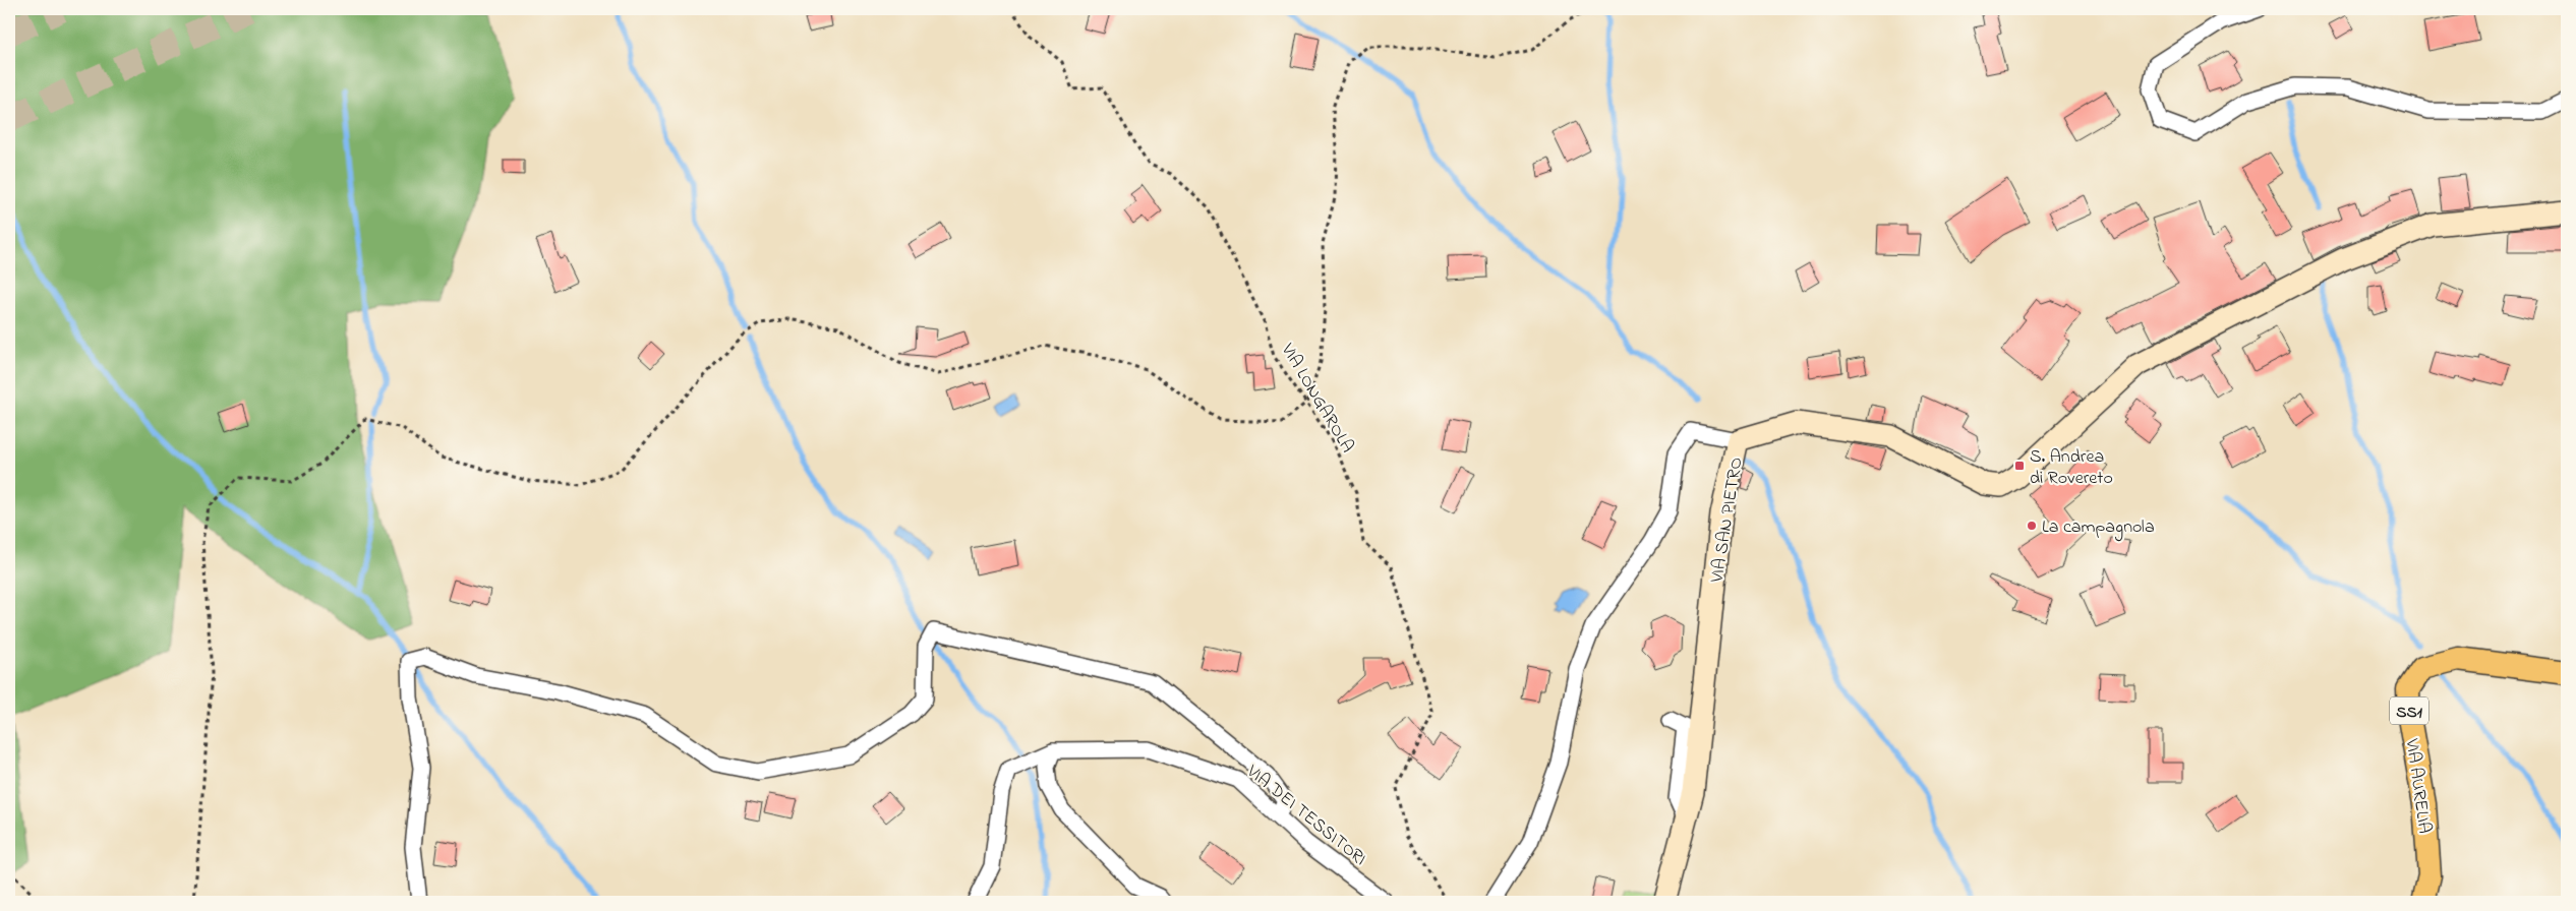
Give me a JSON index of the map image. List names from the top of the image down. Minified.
{"streets":{"main road":["SS1","VIA AURELIA"],"street":["VIA SAN PIETRO","VIA DEI TESSITORI"],"path":["VIA LONGAROLA"]},"places":{"transit":["S. Andrea di Rovereto"],"other":["La campagnola"]}}
